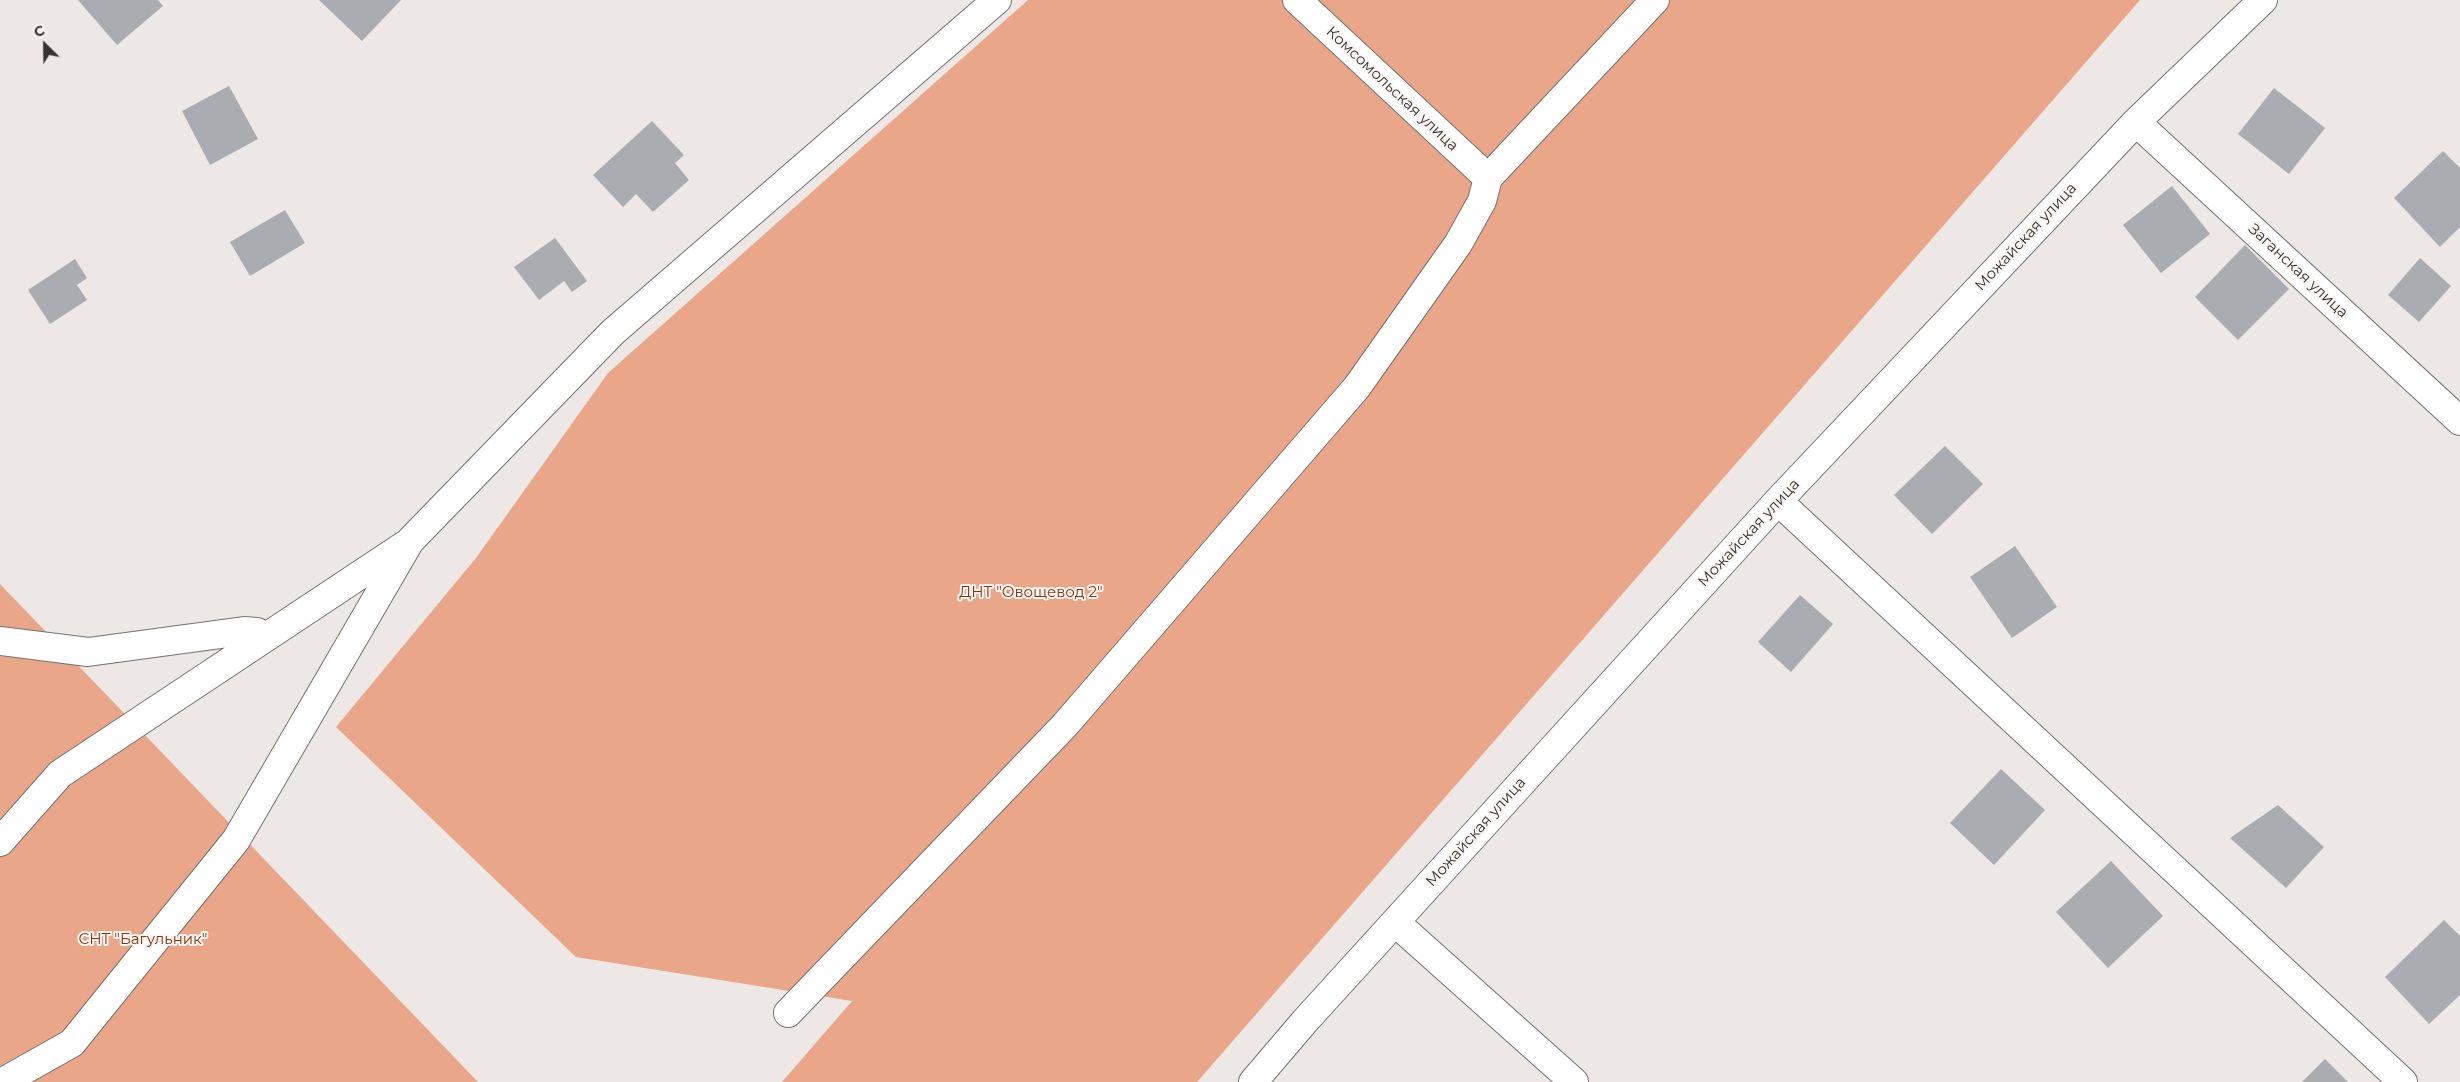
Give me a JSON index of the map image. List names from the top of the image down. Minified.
{"streets":{"street":["Комсомольская улица","Можайская улица","Заганская улица"]},"crossings":[["Можайская улица","Заганская улица"]],"parks":["ДНТ \"Овощевод 2\"","СНТ \"Багульник\""],"north":"top left"}
